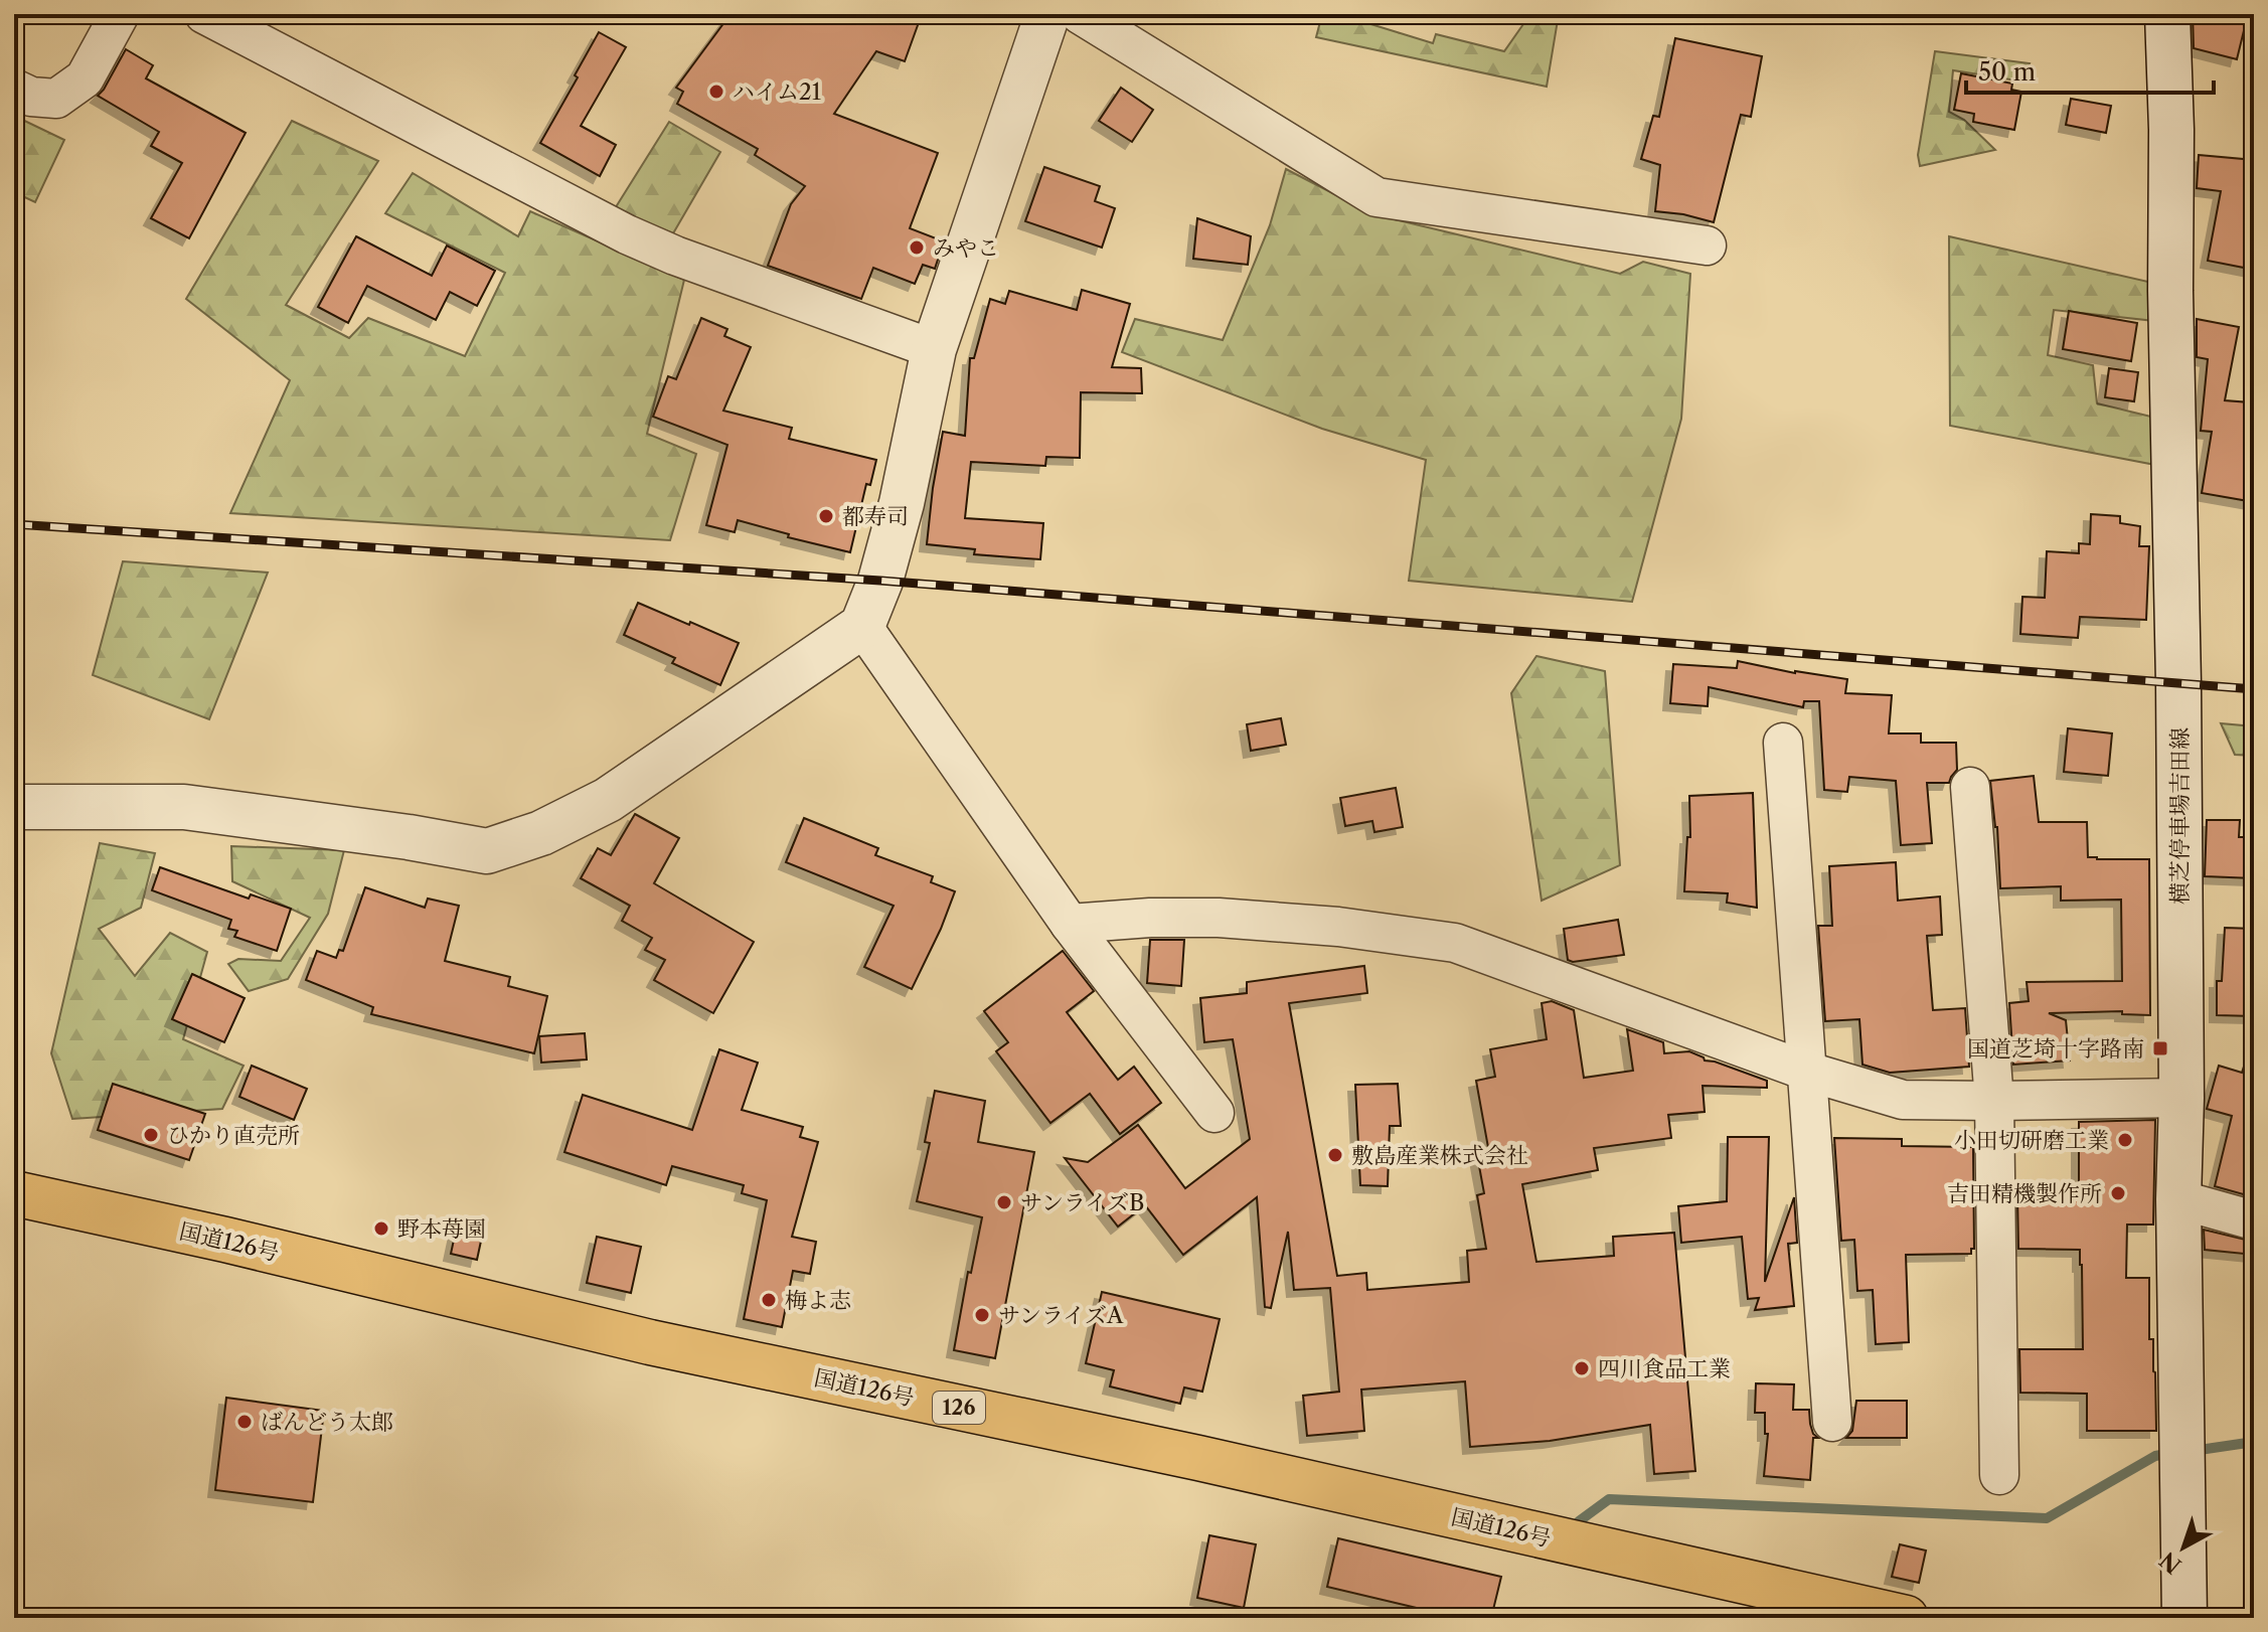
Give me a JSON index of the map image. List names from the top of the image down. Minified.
{"streets":{"highway":["国道126号","126"],"main road":["横芝停車場吉田線"]},"places":{"other":["ハイム21","みやこ","都寿司","ひかり直売所","小田切研磨工業","敷島産業株式会社","吉田精機製作所","サンライズB","野本苺園","梅よ志","サンライズA","四川食品工業","ばんどう太郎"],"transit":["国道芝埼十字路南"]},"scale_bar":"50 m","north":"bottom left"}
